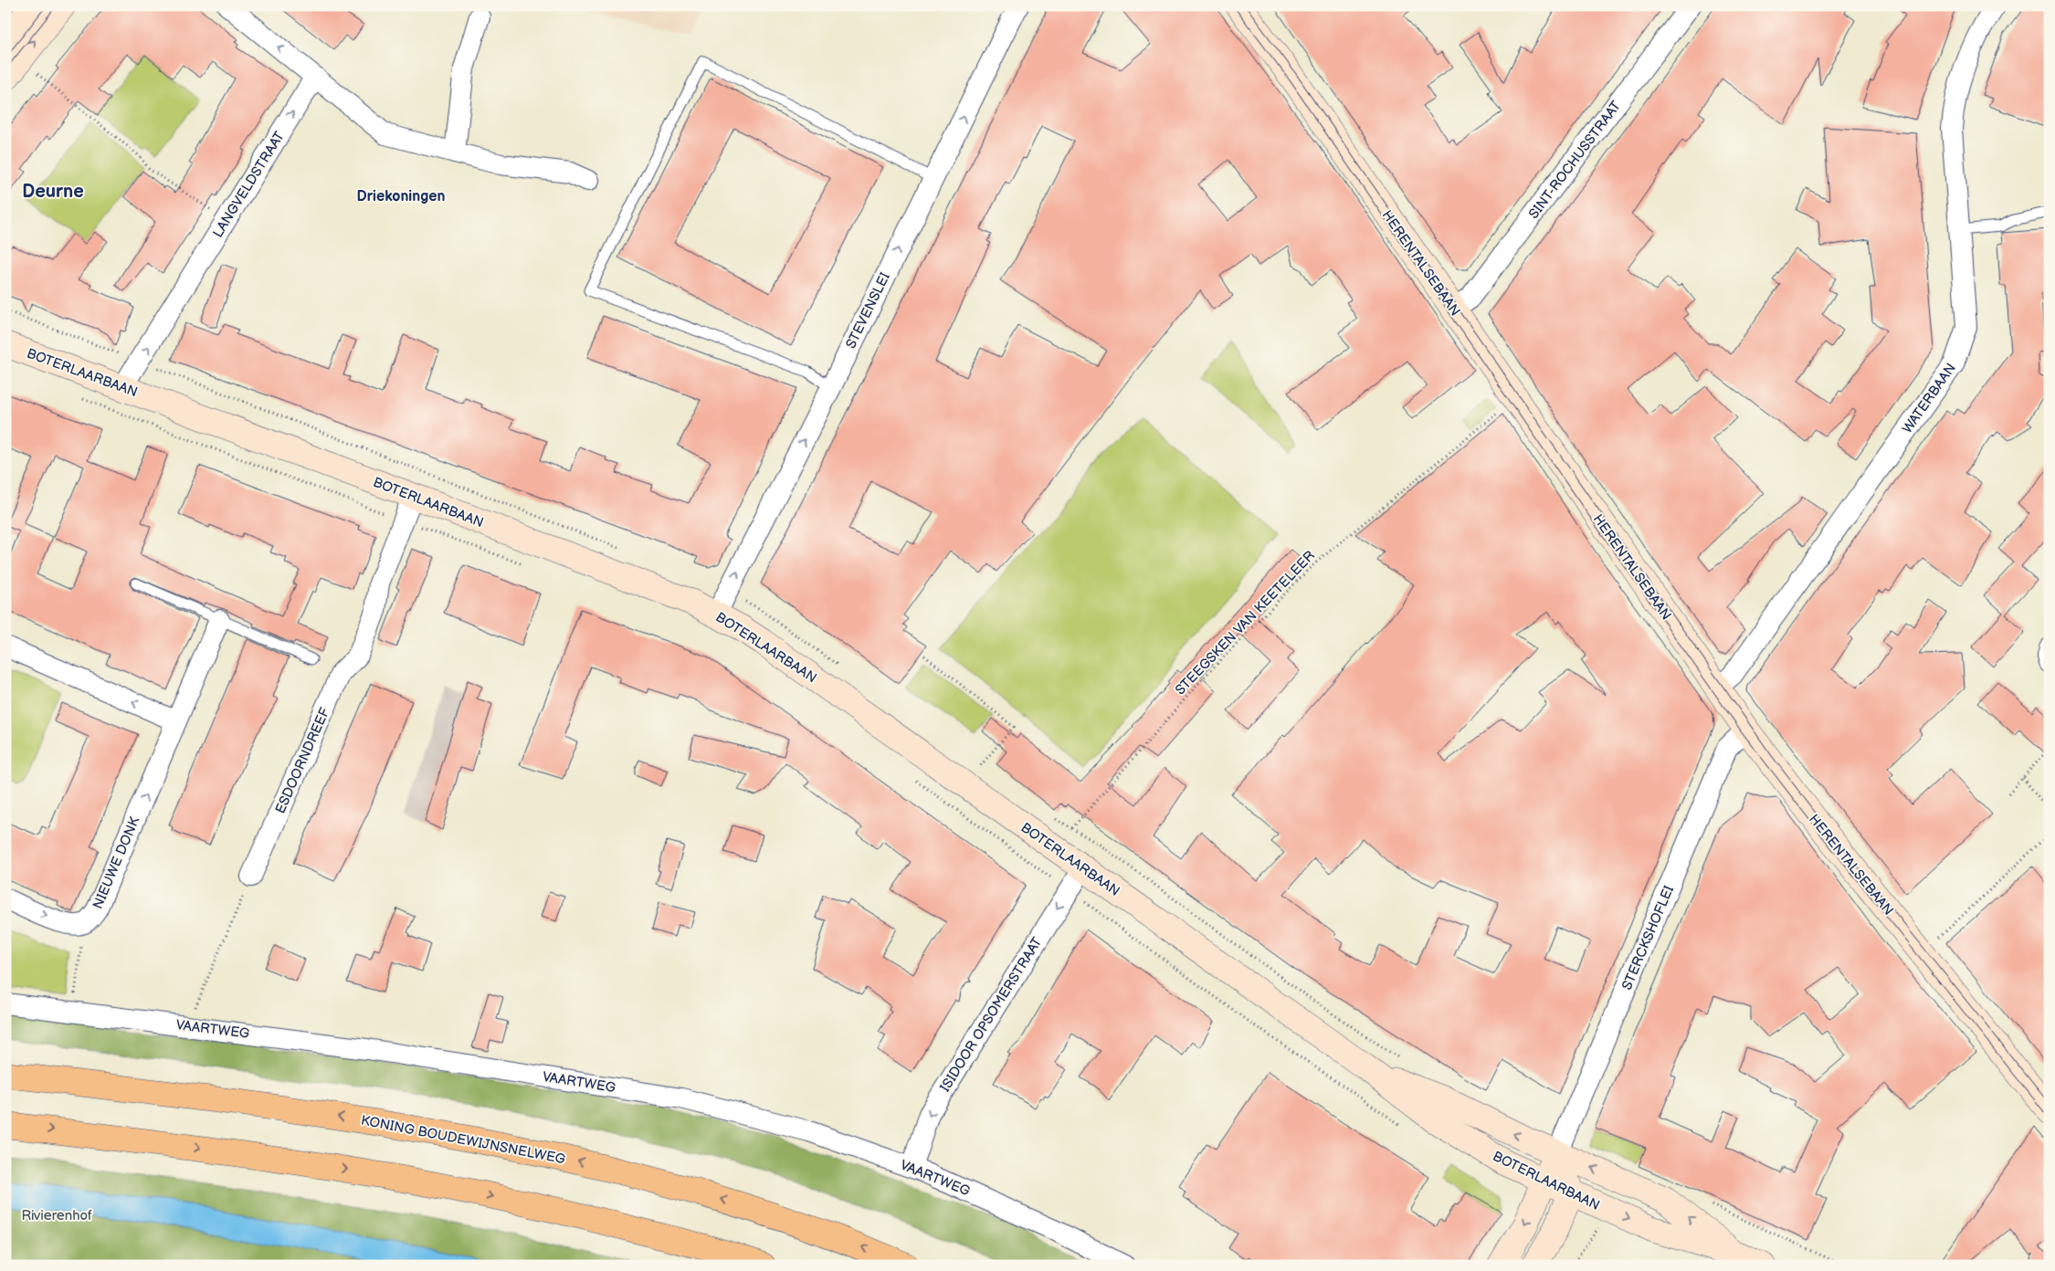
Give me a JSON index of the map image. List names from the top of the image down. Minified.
{"streets":{"highway":["KONING BOUDEWIJNSNELWEG"],"main road":["HERENTALSEBAAN","BOTERLAARBAAN","STERCKSHOFLEI"],"street":["SINT-ROCHUSSTRAAT","LANGVELDSTRAAT","STEVENSLEI","WATERBAAN","ESDOORNDREEF","NIEUWE DONK","ISIDOOR OPSOMERSTRAAT","VAARTWEG"],"path":["STEEGSKEN VAN KEETELEER"]},"crossings":[["SINT-ROCHUSSTRAAT","HERENTALSEBAAN"],["LANGVELDSTRAAT","BOTERLAARBAAN"],["HERENTALSEBAAN","WATERBAAN"],["HERENTALSEBAAN","STEEGSKEN VAN KEETELEER"],["HERENTALSEBAAN","STERCKSHOFLEI"],["STEVENSLEI","BOTERLAARBAAN"],["BOTERLAARBAAN","ESDOORNDREEF"],["BOTERLAARBAAN","STERCKSHOFLEI"],["BOTERLAARBAAN","ISIDOOR OPSOMERSTRAAT"],["ISIDOOR OPSOMERSTRAAT","VAARTWEG"]],"one_way":["LANGVELDSTRAAT","STEVENSLEI","NIEUWE DONK","ISIDOOR OPSOMERSTRAAT"],"districts":["Deurne","Driekoningen"],"parks":["Rivierenhof"]}
